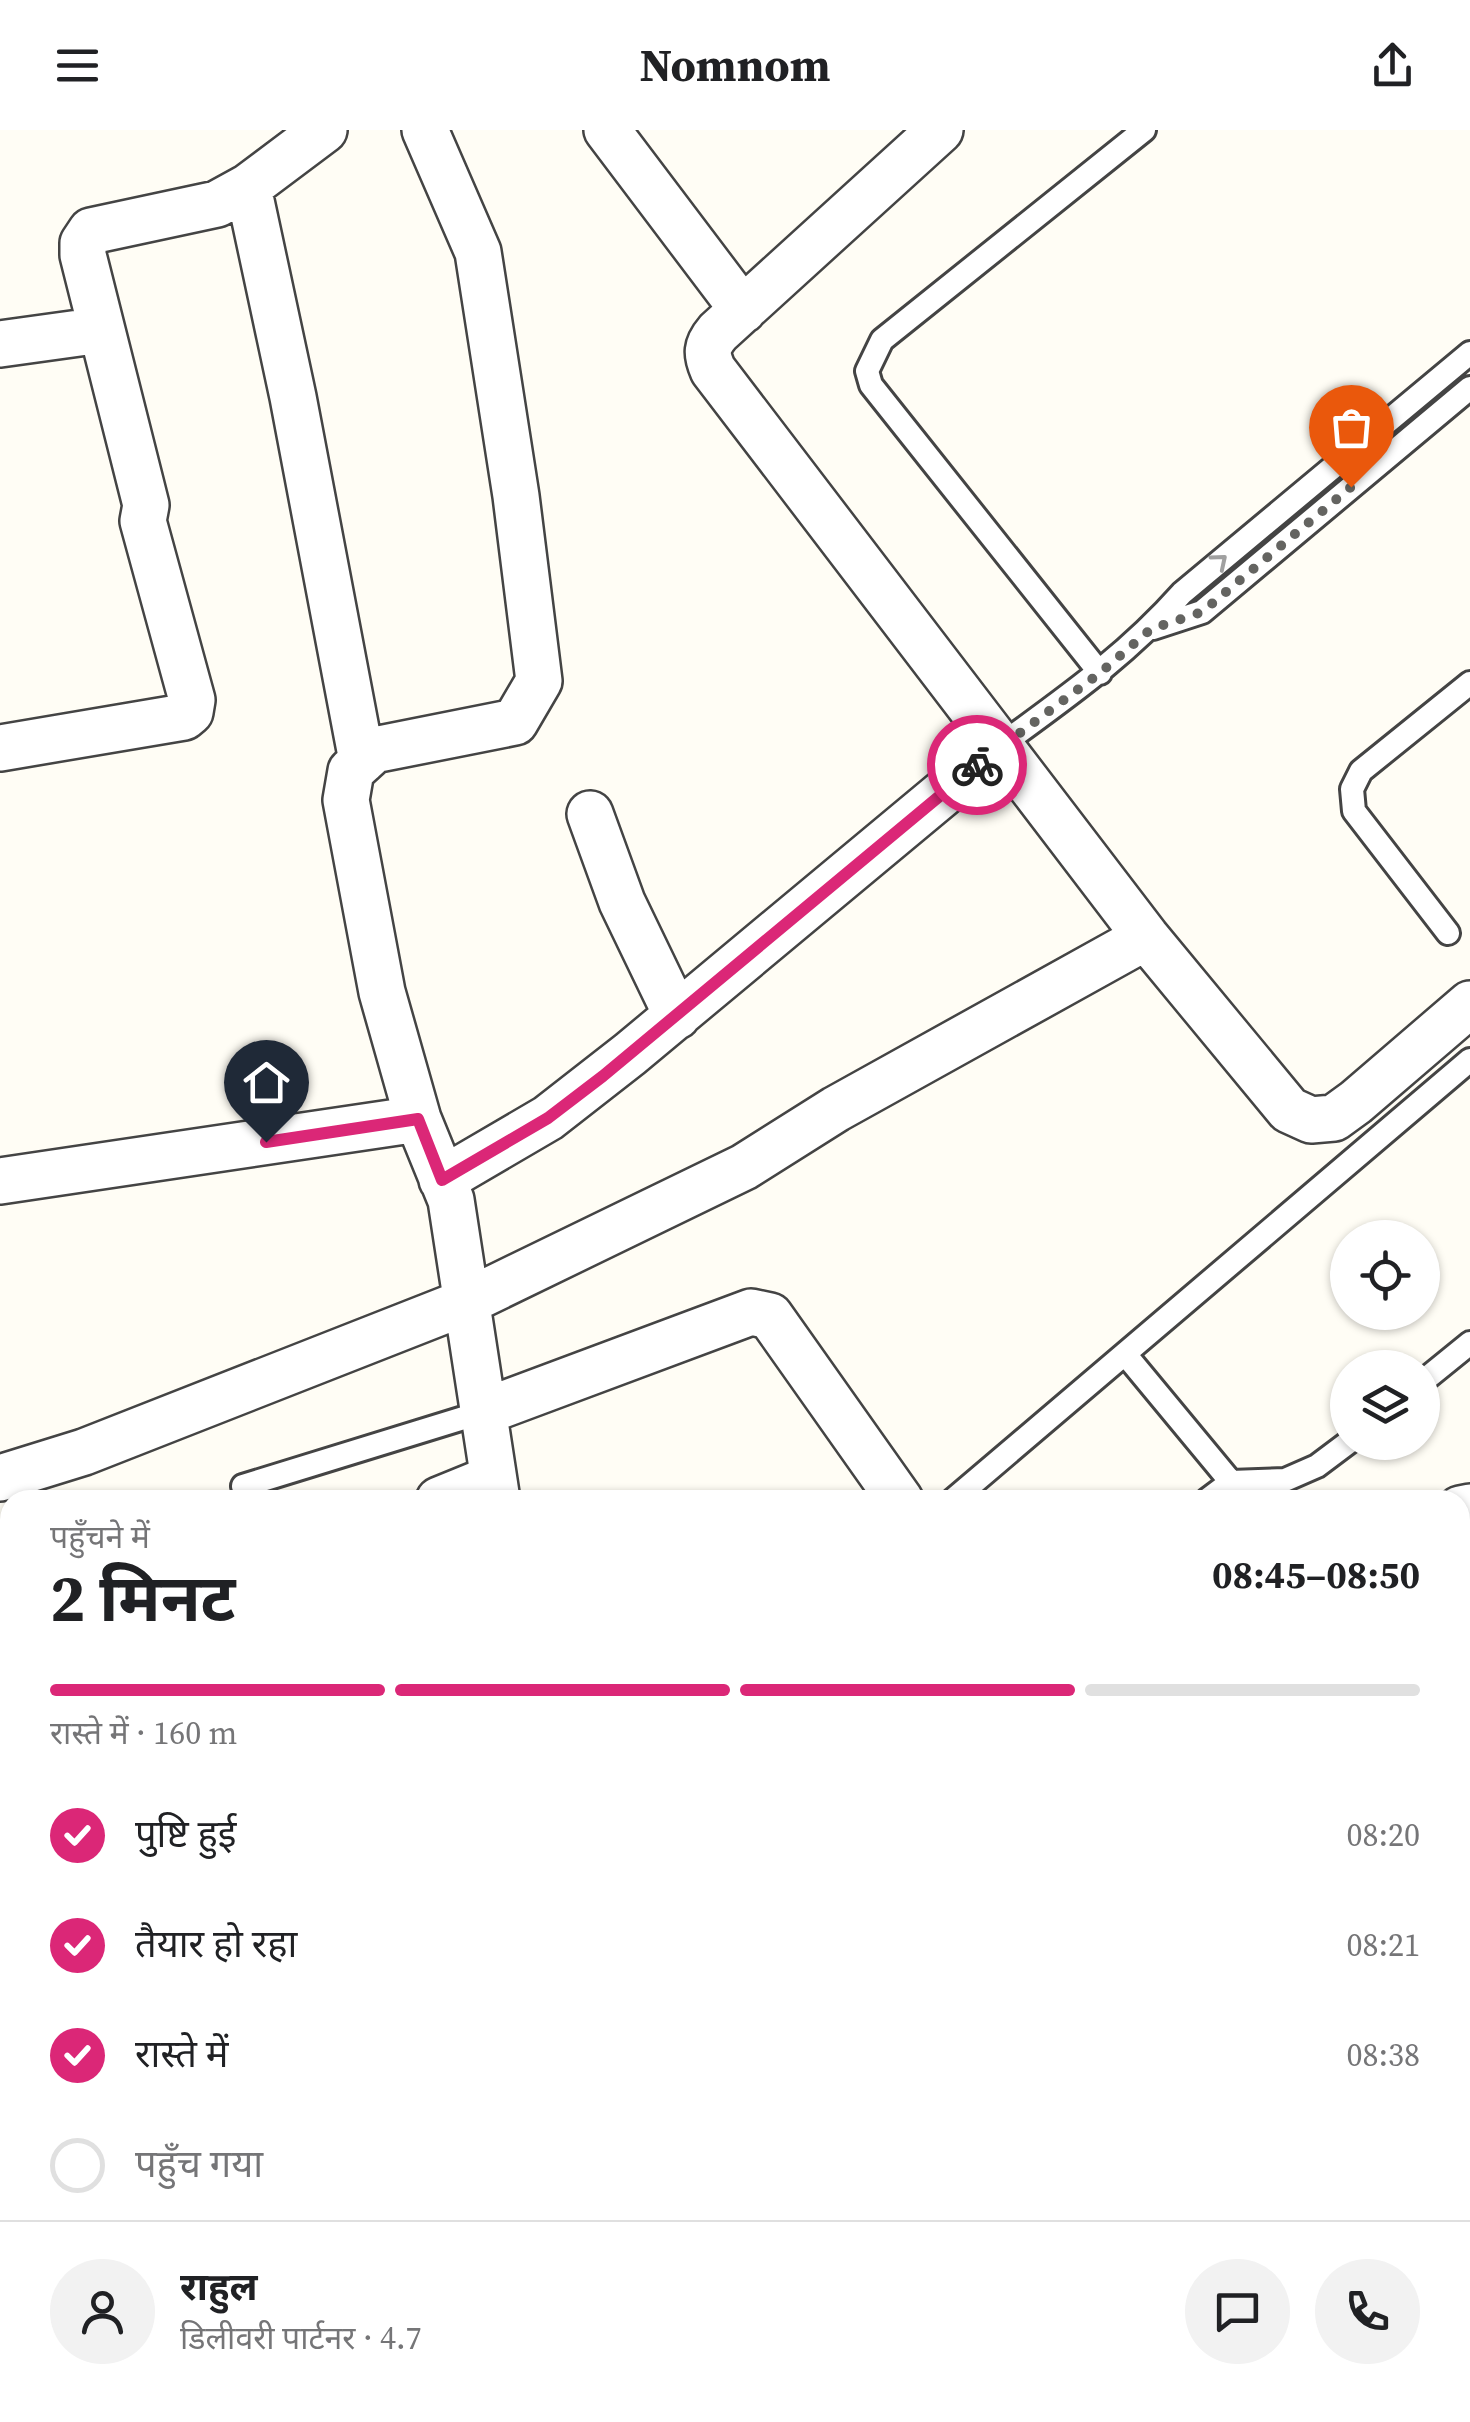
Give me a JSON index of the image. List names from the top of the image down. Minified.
{"page":{"header":"Nomnom","heading":["2 मिनट","पहुँचने में","08:45–08:50"],"panel":["राहुल","डिलीवरी पार्टनर · 4.7"],"bar":"रास्ते में · 160 m","list":[["पुष्टि हुई","08:20"],["तैयार हो रहा","08:21"],["रास्ते में","08:38"],"पहुँच गया"]}}
